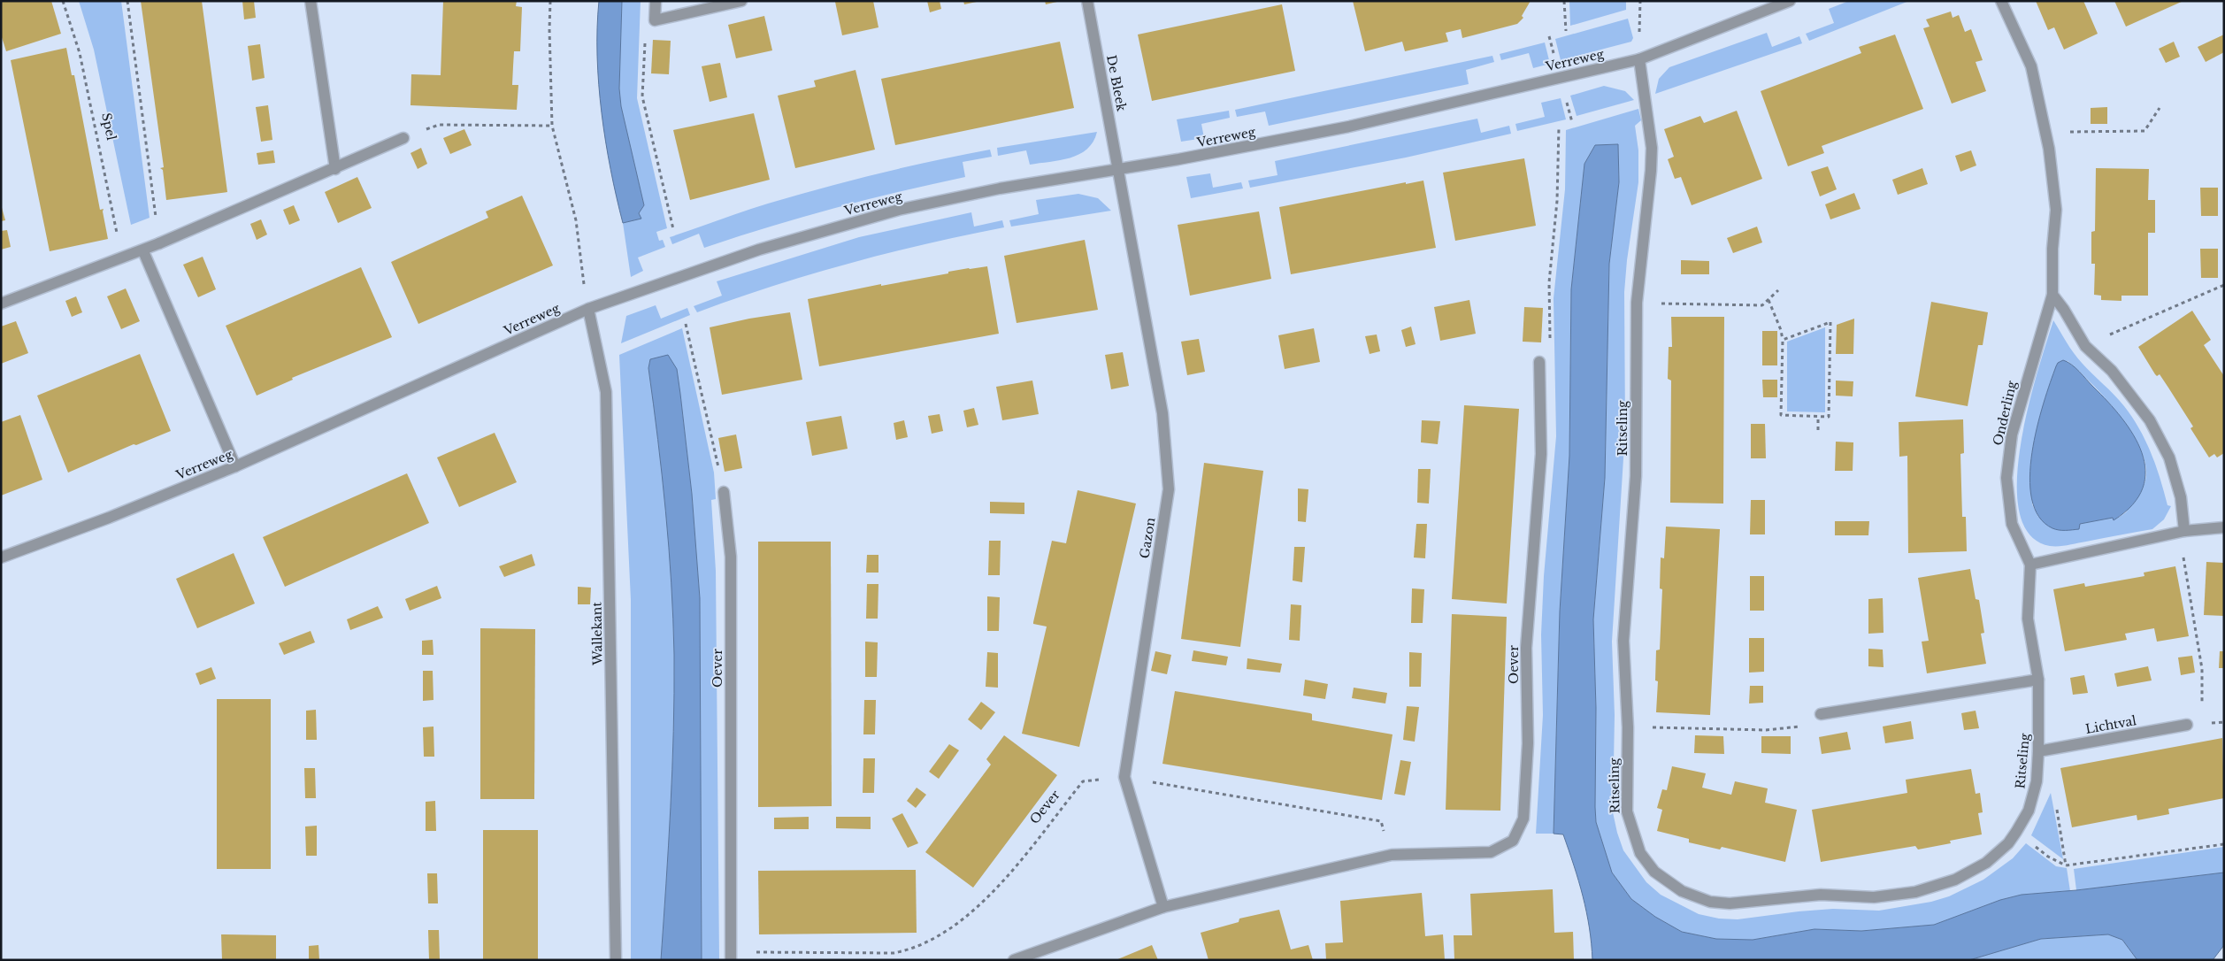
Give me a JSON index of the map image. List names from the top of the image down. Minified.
{"streets":{"street":["Verreweg","De Bleek","Onderling","Ritseling","Gazon","Wallekant","Oever","Lichtval"],"path":["Spel"]},"crossings":[["Verreweg","De Bleek"],["Verreweg","Ritseling"],["Verreweg","Gazon"],["Verreweg","Wallekant"],["De Bleek","Gazon"],["Onderling","Ritseling"],["Ritseling","Lichtval"],["Gazon","Oever"]]}
